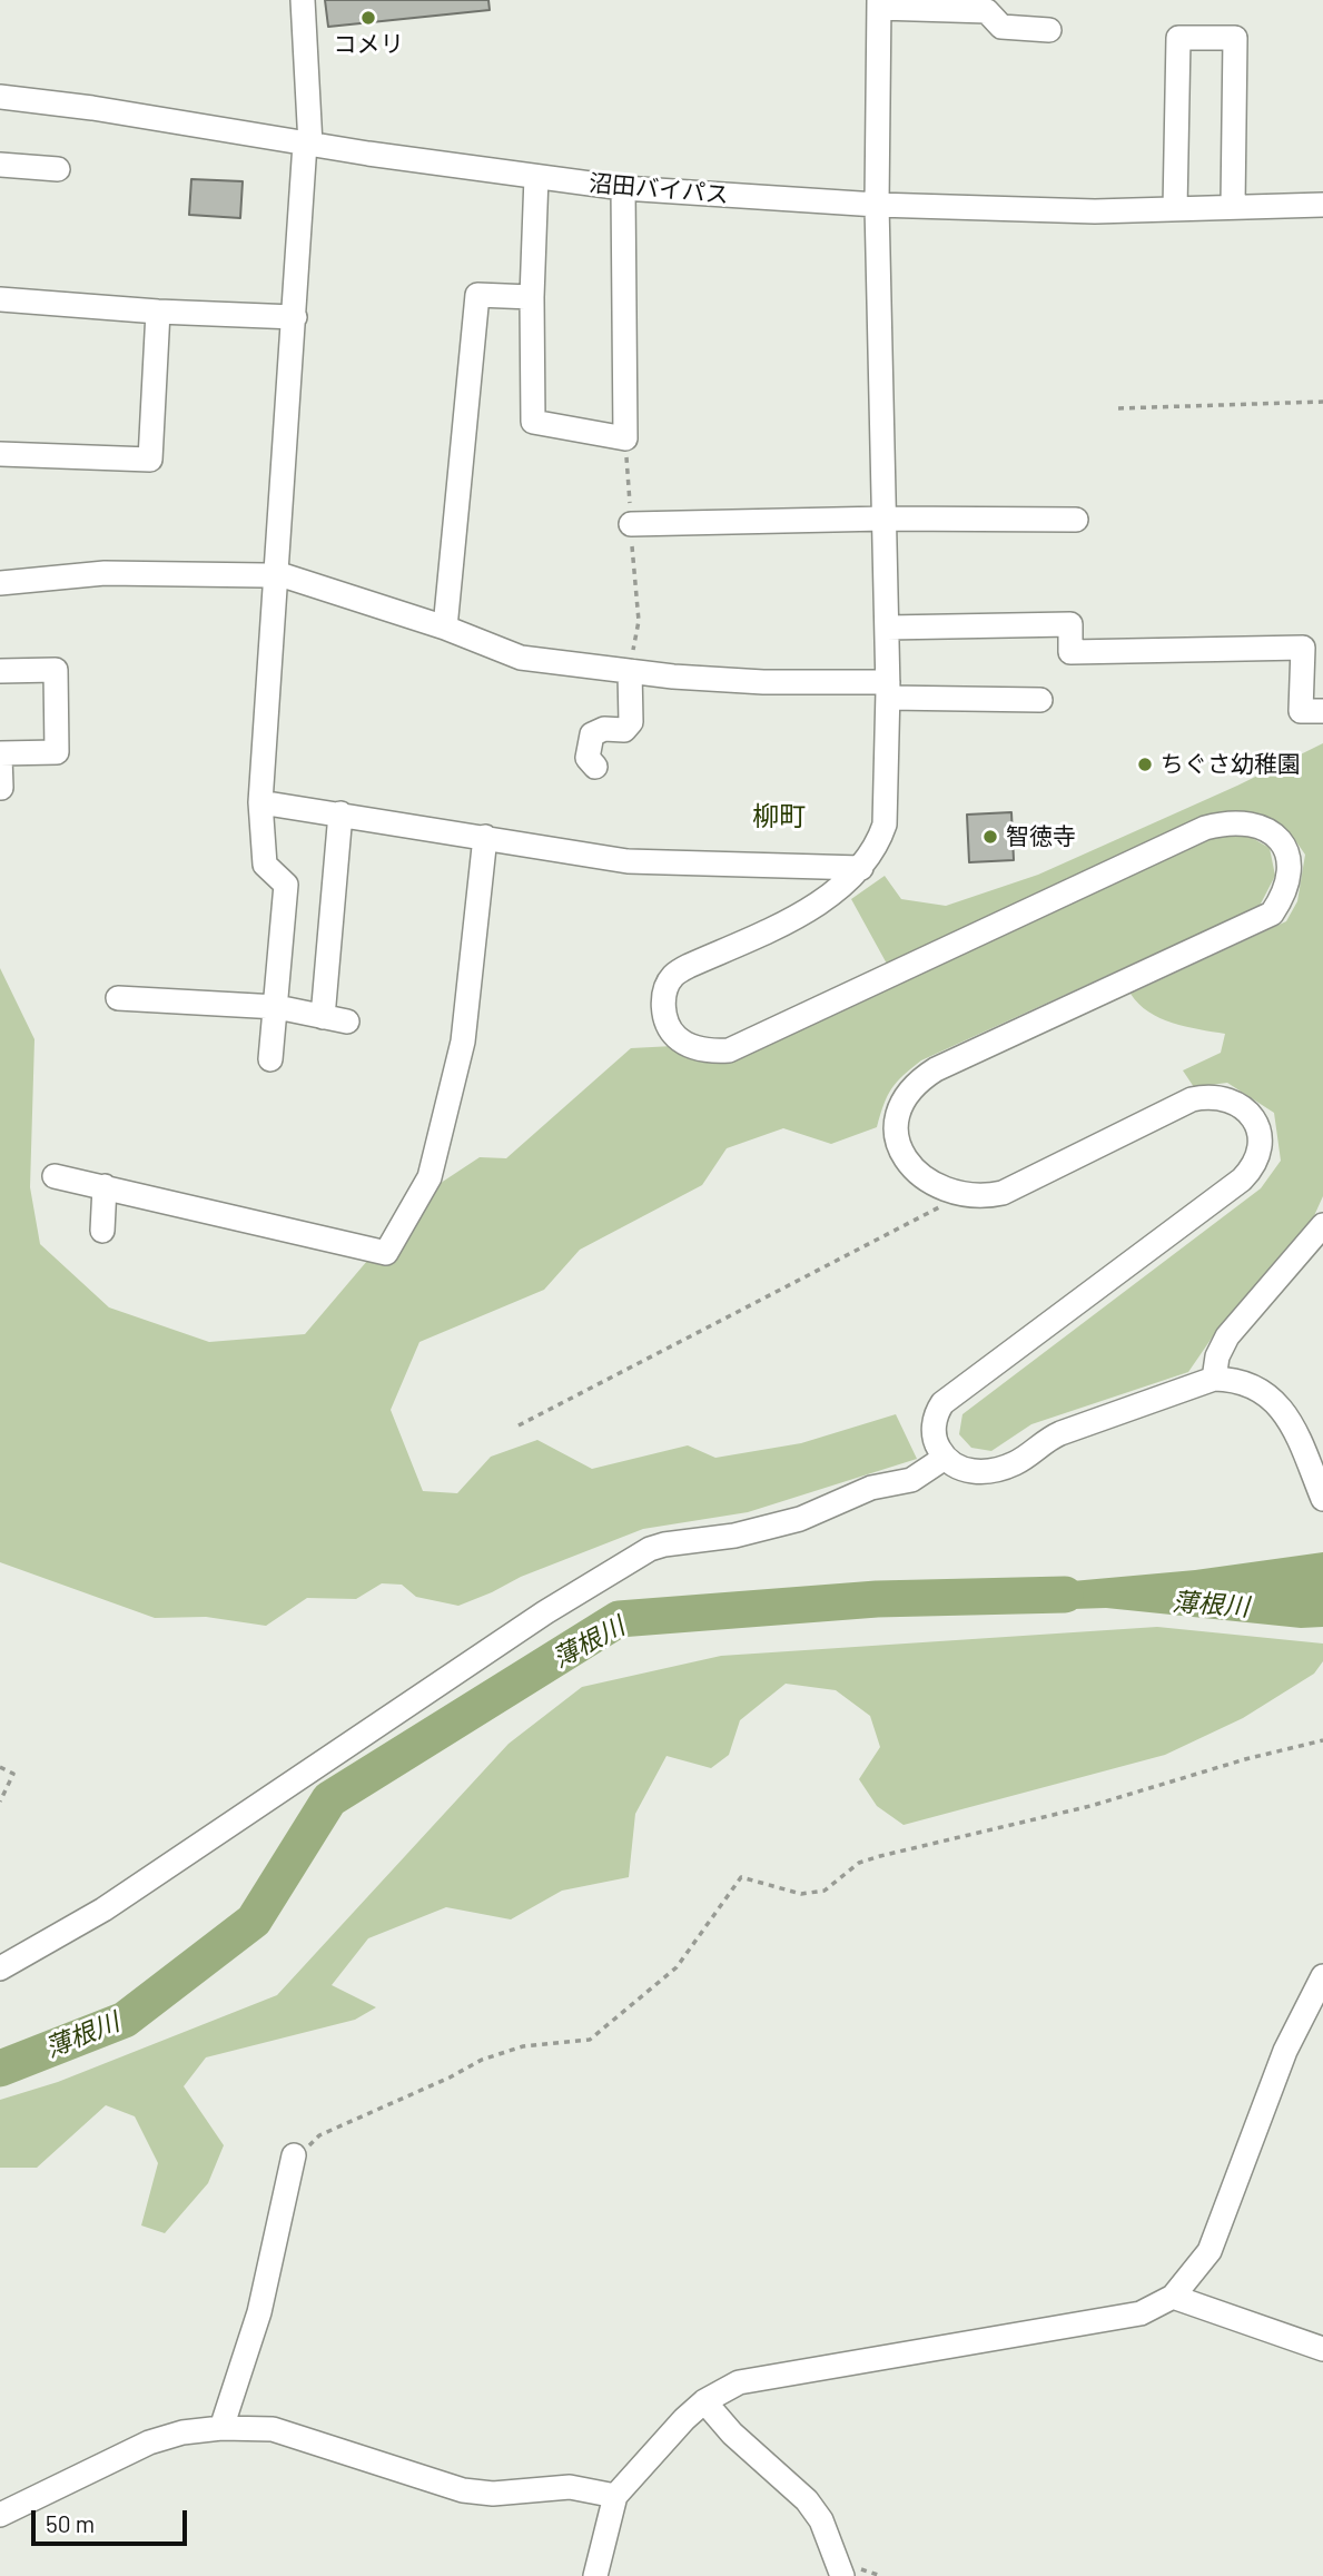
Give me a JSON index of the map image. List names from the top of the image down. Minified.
{"streets":{"street":["沼田バイパス"]},"districts":["柳町"],"water":["薄根川"],"places":["コメリ","ちぐさ幼稚園","智徳寺"],"scale_bar":"50 m"}
